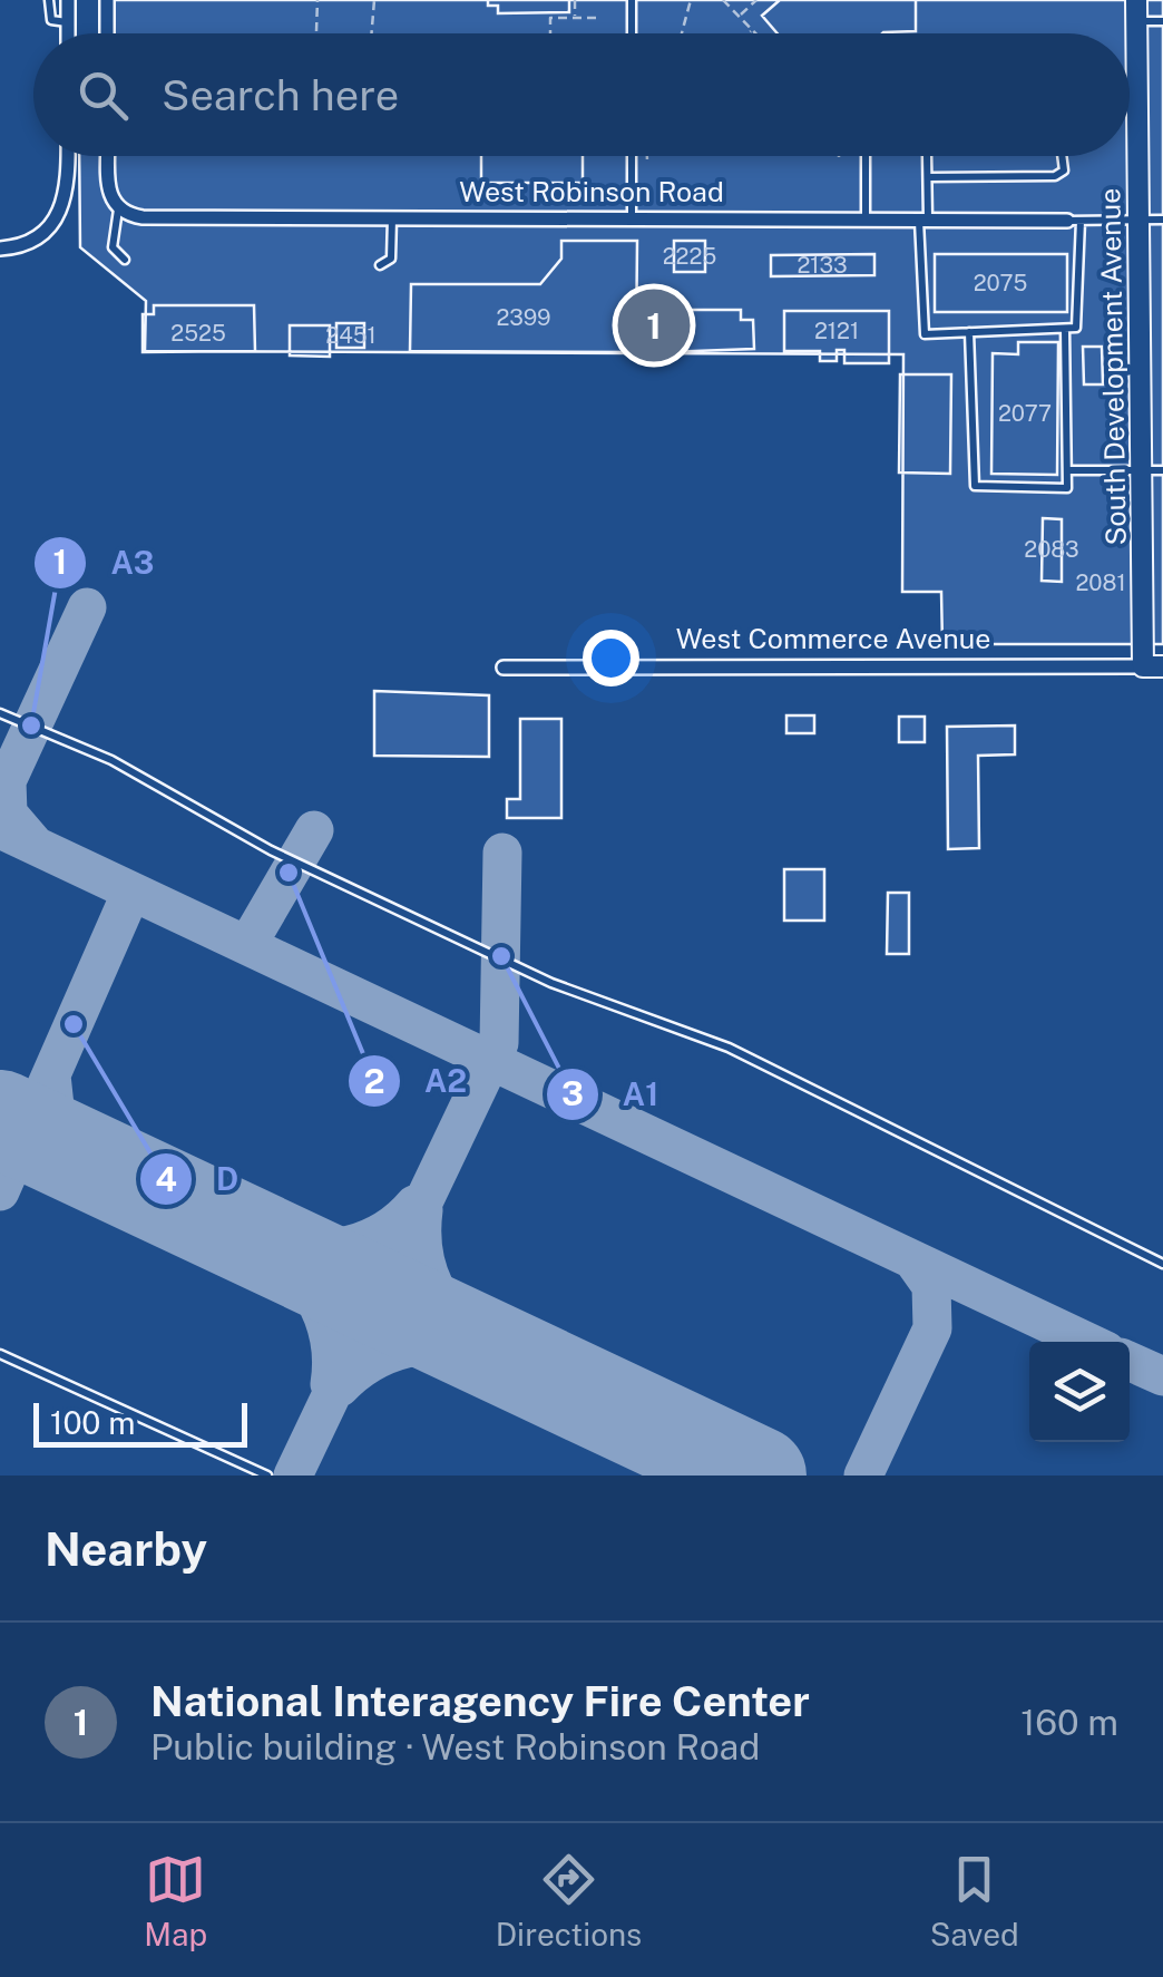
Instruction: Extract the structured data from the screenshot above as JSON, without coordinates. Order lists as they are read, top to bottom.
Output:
{
  "streets": {
    "street": ["West Robinson Road", "South Development Avenue", "West Commerce Avenue"]
  },
  "crossings": [
    ["South Development Avenue", "West Commerce Avenue"]
  ],
  "places": [
    "A3",
    "A2",
    "A1",
    "D"
  ],
  "house_numbers": [
    "2225",
    "2133",
    "2075",
    "2399",
    "2121",
    "2525",
    "2451",
    "2077",
    "2083",
    "2081"
  ],
  "scale_bar": "100 m",
  "page": {
    "search": "Search here",
    "pins": "1",
    "scale": "100 m",
    "heading": "Nearby",
    "list": [
      {
        "mark": "1",
        "name": "National Interagency Fire Center",
        "note": "Public building · West Robinson Road",
        "value": "160 m"
      }
    ],
    "nav": ["Map", "Directions", "Saved"]
  }
}
